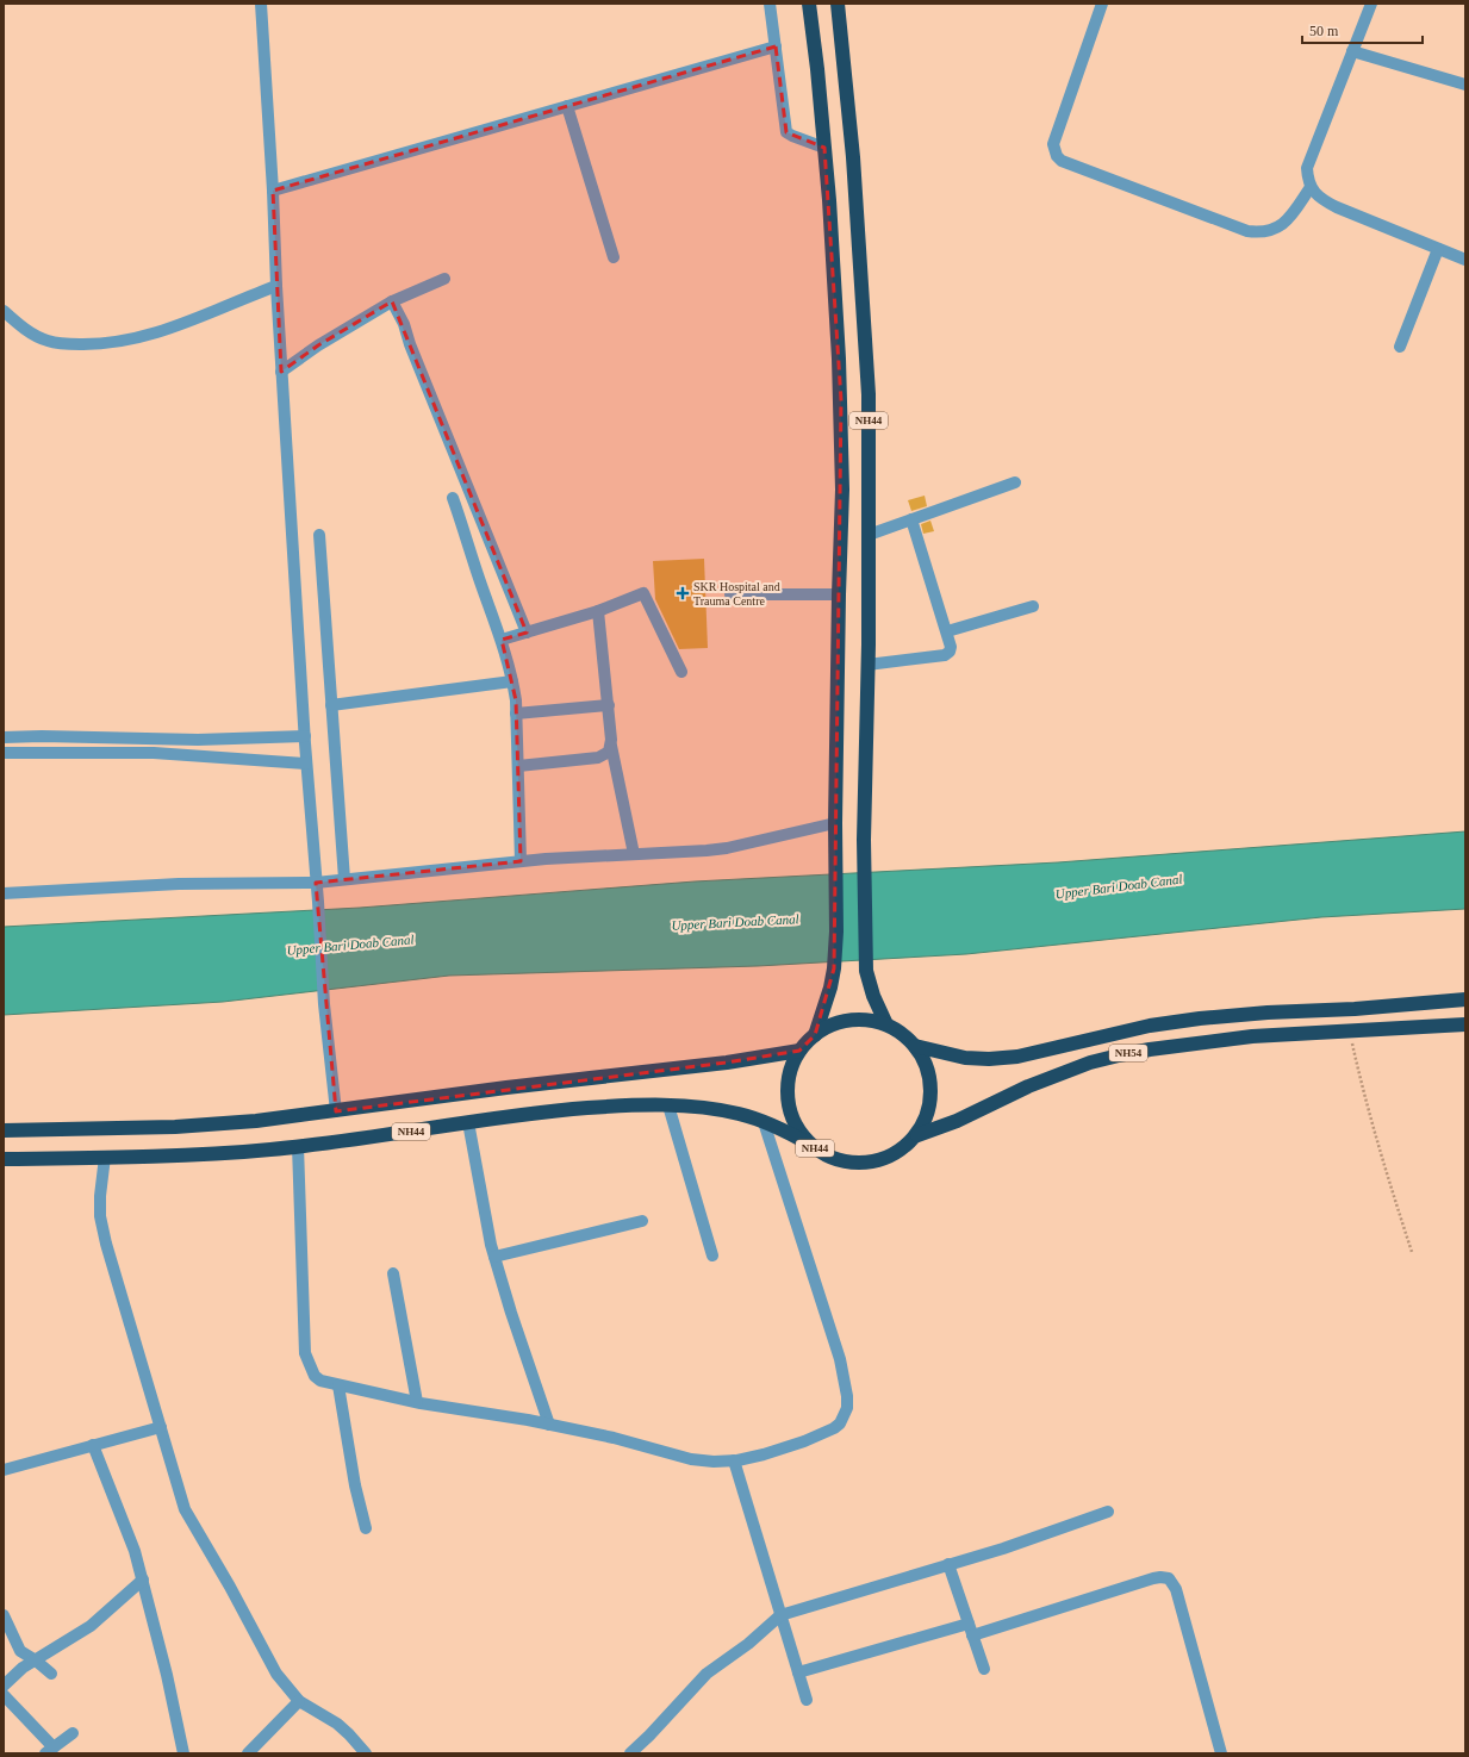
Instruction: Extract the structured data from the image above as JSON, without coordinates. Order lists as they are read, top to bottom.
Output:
{
  "streets": {
    "highway": ["NH44", "NH54"]
  },
  "crossings": [
    ["NH44", "NH54"]
  ],
  "water": ["Upper Bari Doab Canal"],
  "places": {
    "health": ["SKR Hospital and Trauma Centre"]
  },
  "scale_bar": "50 m"
}
